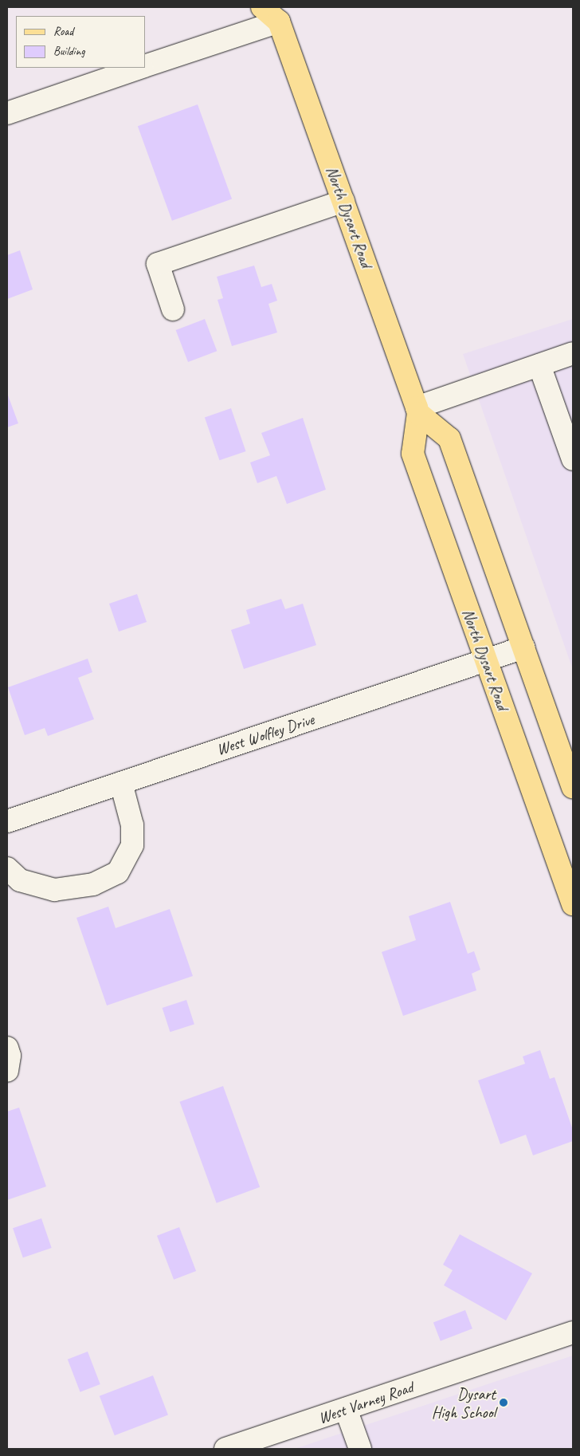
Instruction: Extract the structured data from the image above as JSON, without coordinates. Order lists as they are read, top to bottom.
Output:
{
  "streets": {
    "main road": ["North Dysart Road"],
    "street": ["West Wolfley Drive", "West Varney Road"]
  },
  "crossings": [
    ["North Dysart Road", "West Wolfley Drive"]
  ],
  "places": ["Dysart High School"],
  "legend": ["Road", "Building"]
}
